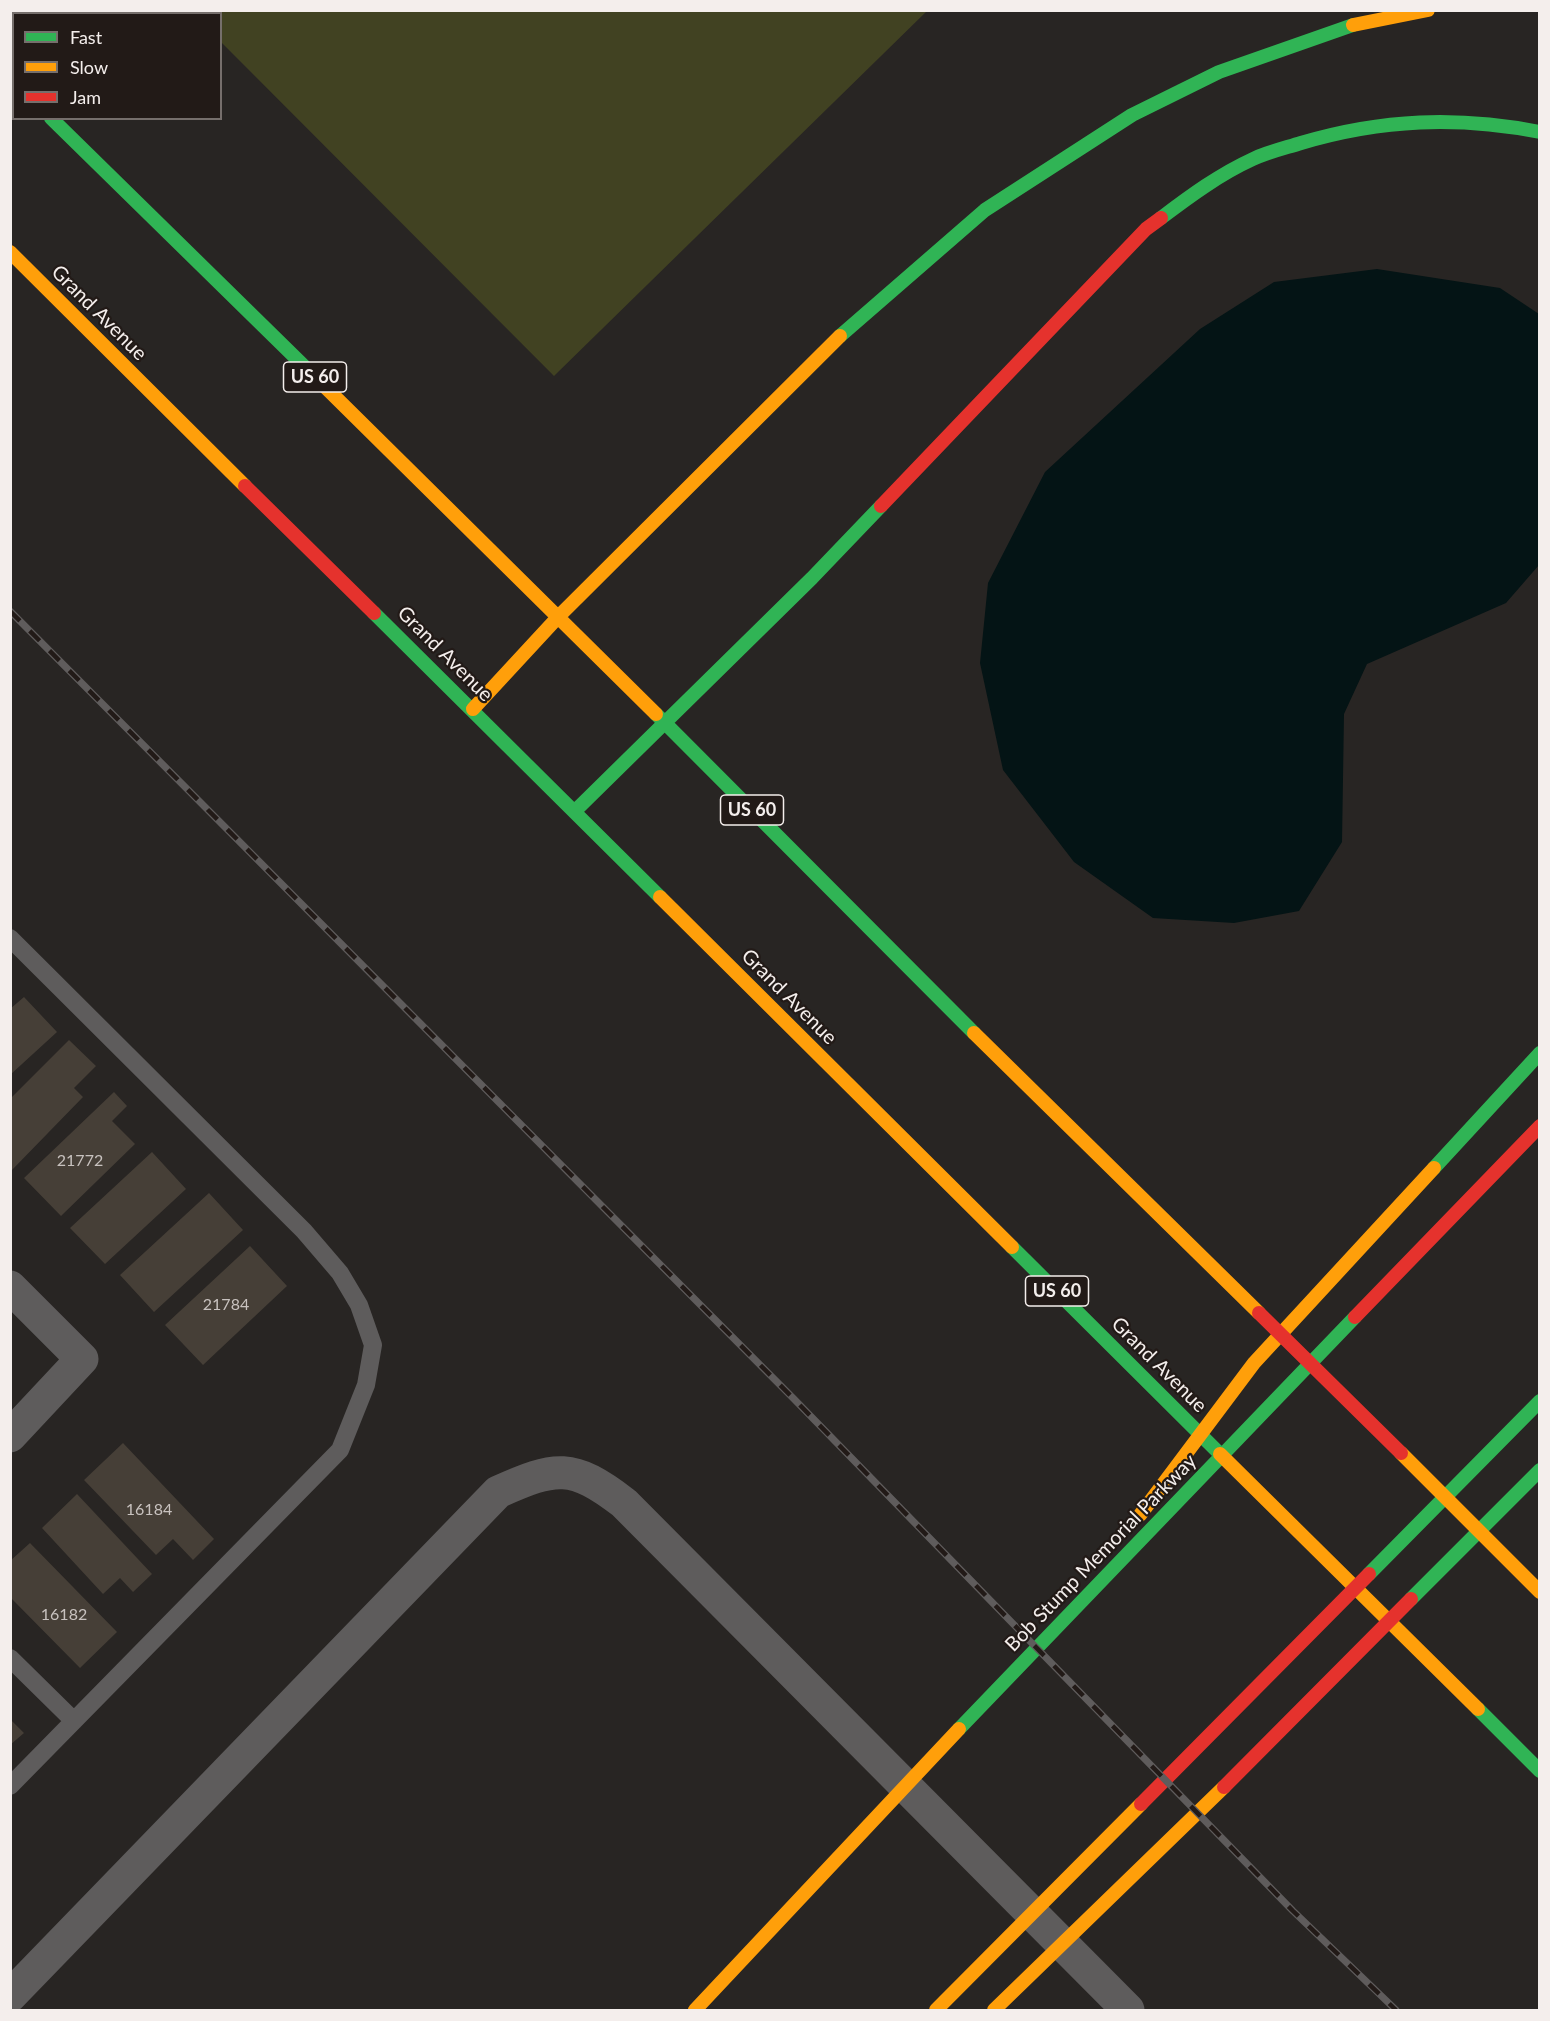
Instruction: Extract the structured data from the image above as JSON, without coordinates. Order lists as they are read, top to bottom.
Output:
{
  "streets": {
    "highway": ["Grand Avenue", "US 60", "Bob Stump Memorial Parkway"]
  },
  "house_numbers": [
    "21772",
    "21784",
    "16184",
    "16182"
  ],
  "legend": ["Fast", "Slow", "Jam"]
}
